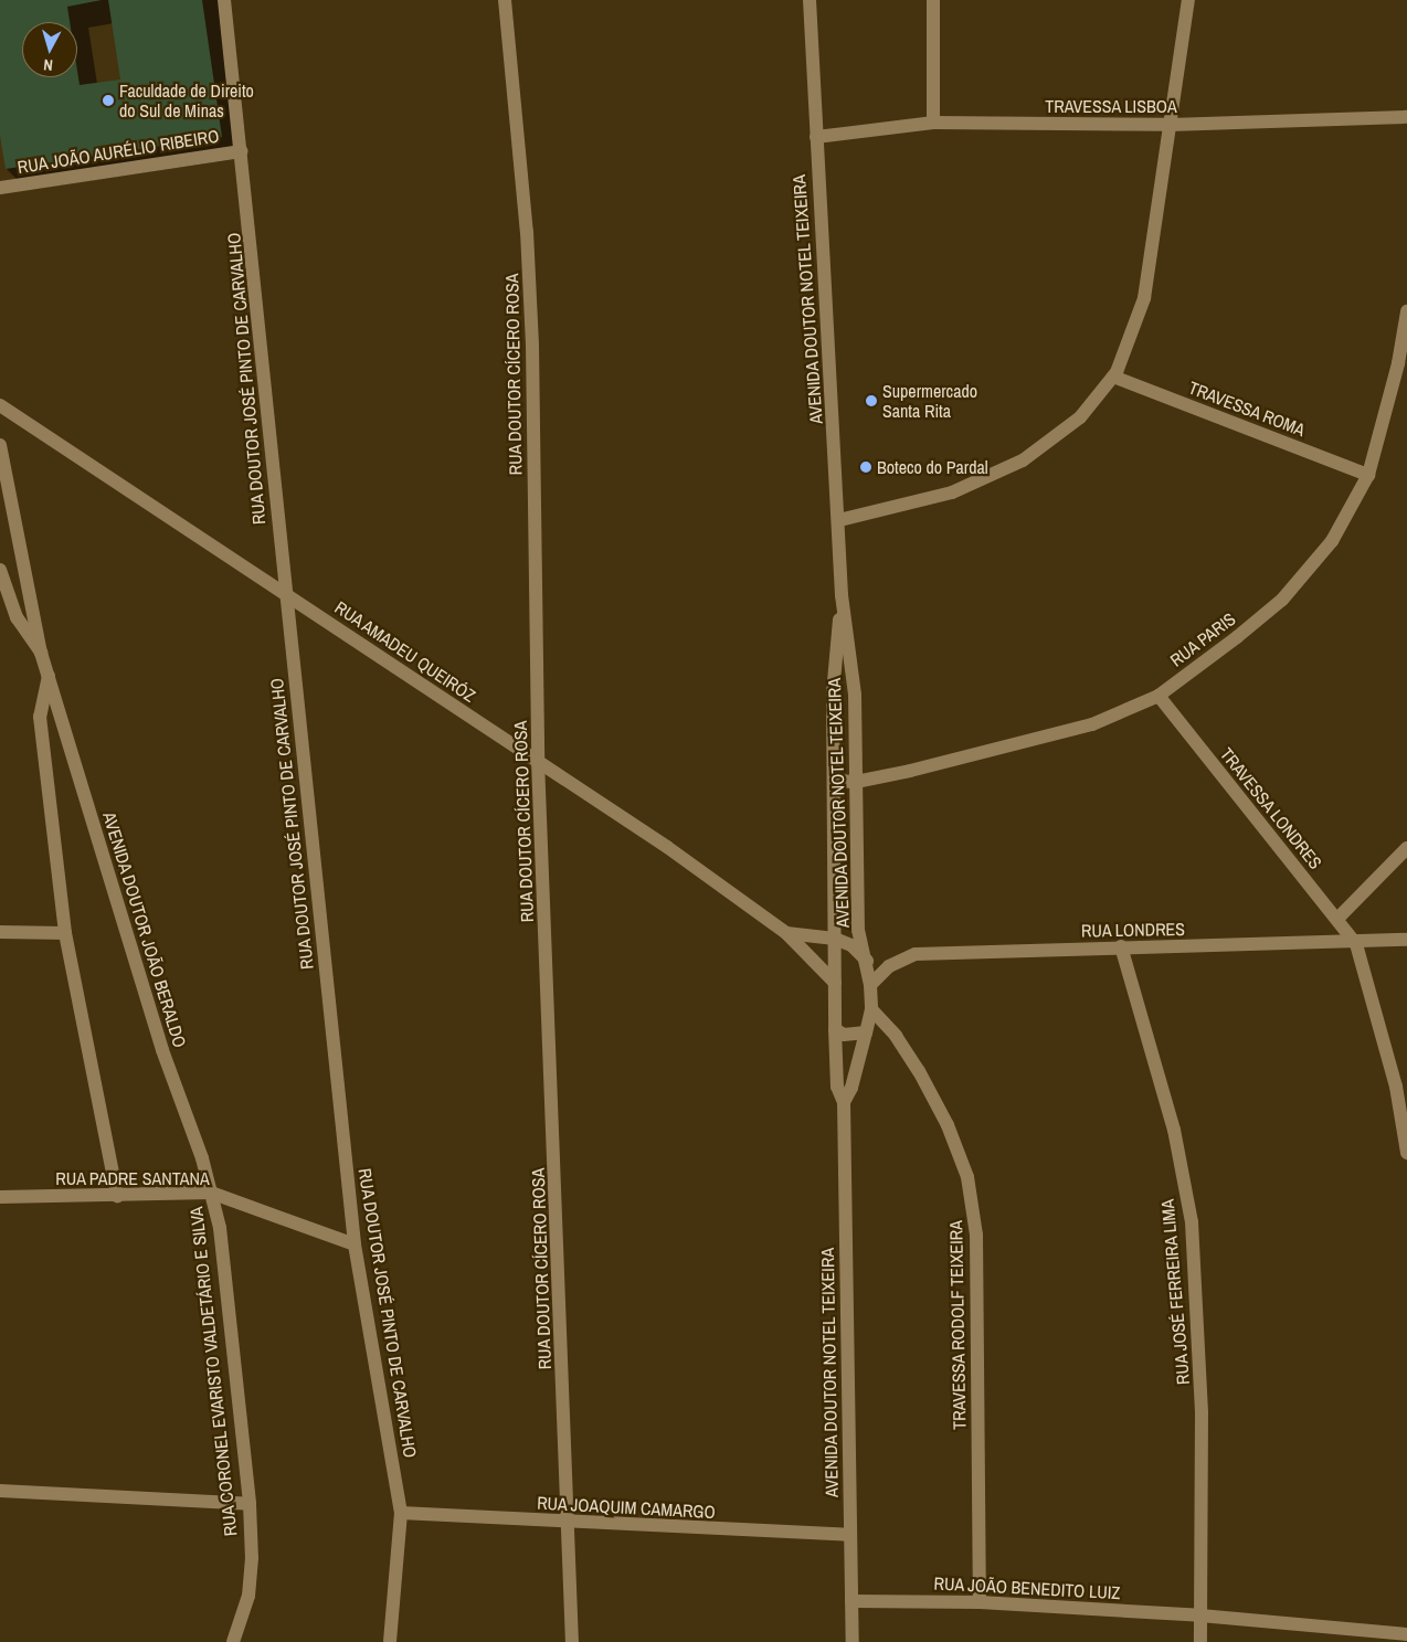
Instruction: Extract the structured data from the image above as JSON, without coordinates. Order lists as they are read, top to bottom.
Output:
{
  "streets": {
    "street": [
      "TRAVESSA LISBOA",
      "RUA JOÃO AURÉLIO RIBEIRO",
      "AVENIDA DOUTOR NOTEL TEIXEIRA",
      "RUA DOUTOR CÍCERO ROSA",
      "RUA DOUTOR JOSÉ PINTO DE CARVALHO",
      "TRAVESSA ROMA",
      "RUA PARIS",
      "RUA AMADEU QUEIRÓZ",
      "TRAVESSA LONDRES",
      "AVENIDA DOUTOR JOÃO BERALDO",
      "RUA LONDRES",
      "RUA PADRE SANTANA",
      "RUA JOSÉ FERREIRA LIMA",
      "TRAVESSA RODOLF TEIXEIRA",
      "RUA CORONEL EVARISTO VALDETÁRIO E SILVA",
      "RUA JOAQUIM CAMARGO",
      "RUA JOÃO BENEDITO LUIZ"
    ]
  },
  "crossings": [
    ["TRAVESSA LISBOA", "AVENIDA DOUTOR NOTEL TEIXEIRA"],
    ["RUA JOÃO AURÉLIO RIBEIRO", "RUA DOUTOR JOSÉ PINTO DE CARVALHO"],
    ["AVENIDA DOUTOR NOTEL TEIXEIRA", "RUA PARIS"],
    ["AVENIDA DOUTOR NOTEL TEIXEIRA", "RUA AMADEU QUEIRÓZ"],
    ["AVENIDA DOUTOR NOTEL TEIXEIRA", "RUA LONDRES"],
    ["AVENIDA DOUTOR NOTEL TEIXEIRA", "TRAVESSA RODOLF TEIXEIRA"],
    ["AVENIDA DOUTOR NOTEL TEIXEIRA", "RUA JOAQUIM CAMARGO"],
    ["AVENIDA DOUTOR NOTEL TEIXEIRA", "RUA JOÃO BENEDITO LUIZ"],
    ["RUA DOUTOR CÍCERO ROSA", "RUA AMADEU QUEIRÓZ"],
    ["RUA DOUTOR CÍCERO ROSA", "RUA JOAQUIM CAMARGO"],
    ["RUA DOUTOR JOSÉ PINTO DE CARVALHO", "RUA AMADEU QUEIRÓZ"],
    ["RUA DOUTOR JOSÉ PINTO DE CARVALHO", "RUA PADRE SANTANA"],
    ["RUA DOUTOR JOSÉ PINTO DE CARVALHO", "RUA JOAQUIM CAMARGO"],
    ["TRAVESSA ROMA", "RUA PARIS"],
    ["RUA PARIS", "TRAVESSA LONDRES"],
    ["TRAVESSA LONDRES", "RUA LONDRES"],
    ["AVENIDA DOUTOR JOÃO BERALDO", "RUA PADRE SANTANA"],
    ["AVENIDA DOUTOR JOÃO BERALDO", "RUA CORONEL EVARISTO VALDETÁRIO E SILVA"],
    ["RUA LONDRES", "RUA JOSÉ FERREIRA LIMA"],
    ["RUA PADRE SANTANA", "RUA CORONEL EVARISTO VALDETÁRIO E SILVA"],
    ["RUA JOSÉ FERREIRA LIMA", "RUA JOÃO BENEDITO LUIZ"],
    ["TRAVESSA RODOLF TEIXEIRA", "RUA JOÃO BENEDITO LUIZ"]
  ],
  "places": ["Faculdade de Direito do Sul de Minas", "Supermercado Santa Rita", "Boteco do Pardal"],
  "north": "bottom"
}
